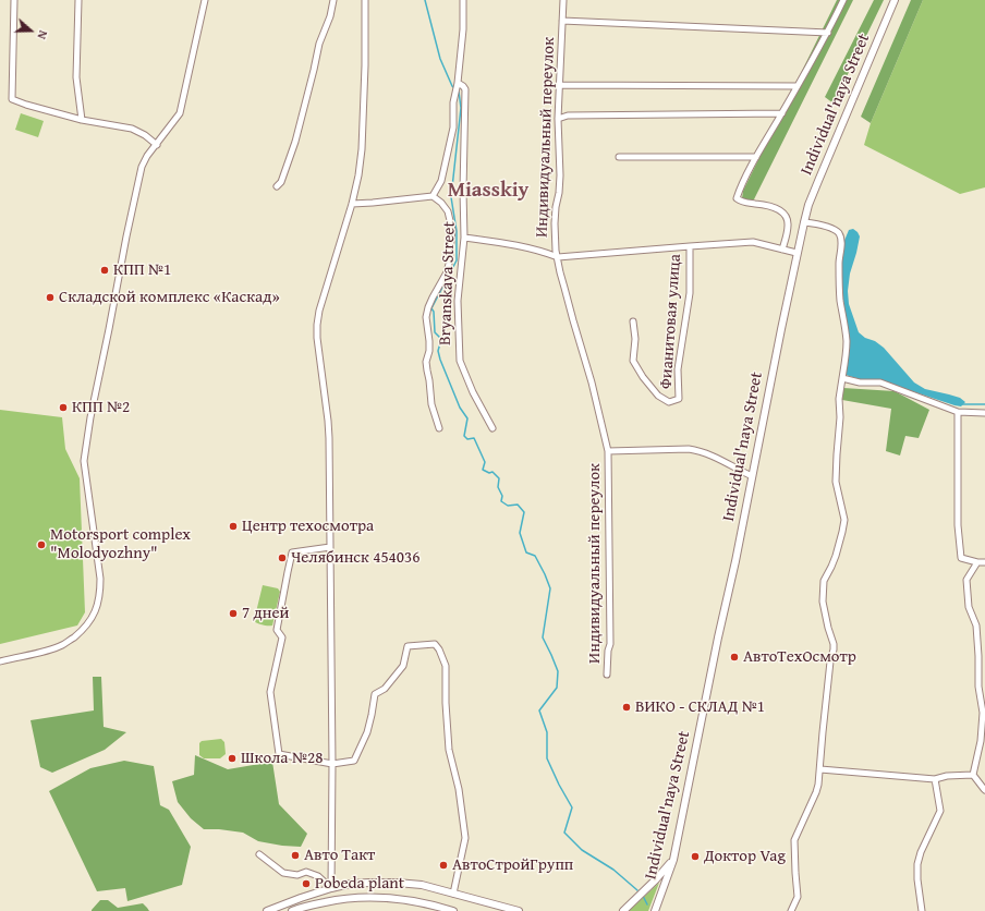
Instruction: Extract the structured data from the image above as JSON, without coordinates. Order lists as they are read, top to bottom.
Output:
{
  "streets": {
    "main road": ["Individual'naya Street"],
    "street": ["Индивидуальный переулок", "Bryanskaya Street", "Фианитовая улица"]
  },
  "crossings": [
    ["Individual'naya Street", "Индивидуальный переулок"]
  ],
  "districts": ["Miasskiy"],
  "places": [
    "КПП №1",
    "Складской комплекс «Каскад»",
    "КПП №2",
    "Центр техосмотра",
    "Motorsport complex \"Molodyozhny\"",
    "Челябинск 454036",
    "7 дней",
    "АвтоТехОсмотр",
    "ВИКО - СКЛАД №1",
    "Школа №28",
    "Авто Такт",
    "Доктор Vag",
    "АвтоСтройГрупп",
    "Pobeda plant"
  ],
  "north": "right"
}
